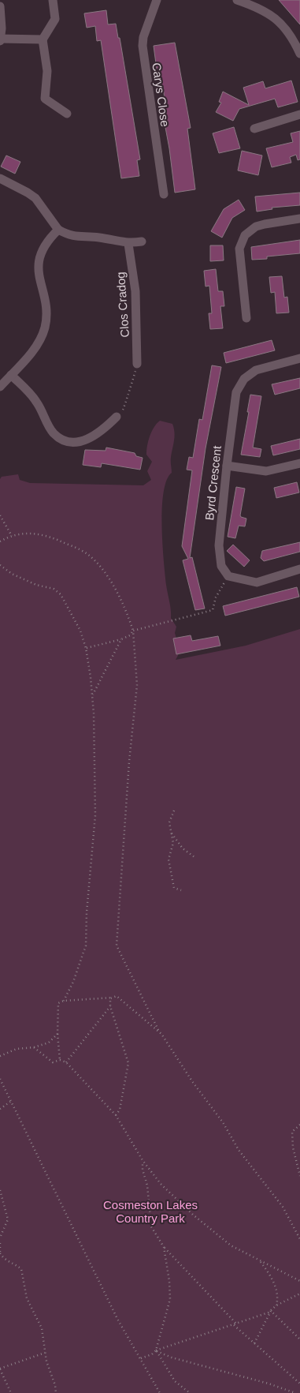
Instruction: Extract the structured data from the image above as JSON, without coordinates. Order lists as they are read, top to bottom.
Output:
{
  "streets": {
    "street": ["Carys Close", "Clos Cradog", "Byrd Crescent"]
  },
  "parks": ["Cosmeston Lakes Country Park"]
}
